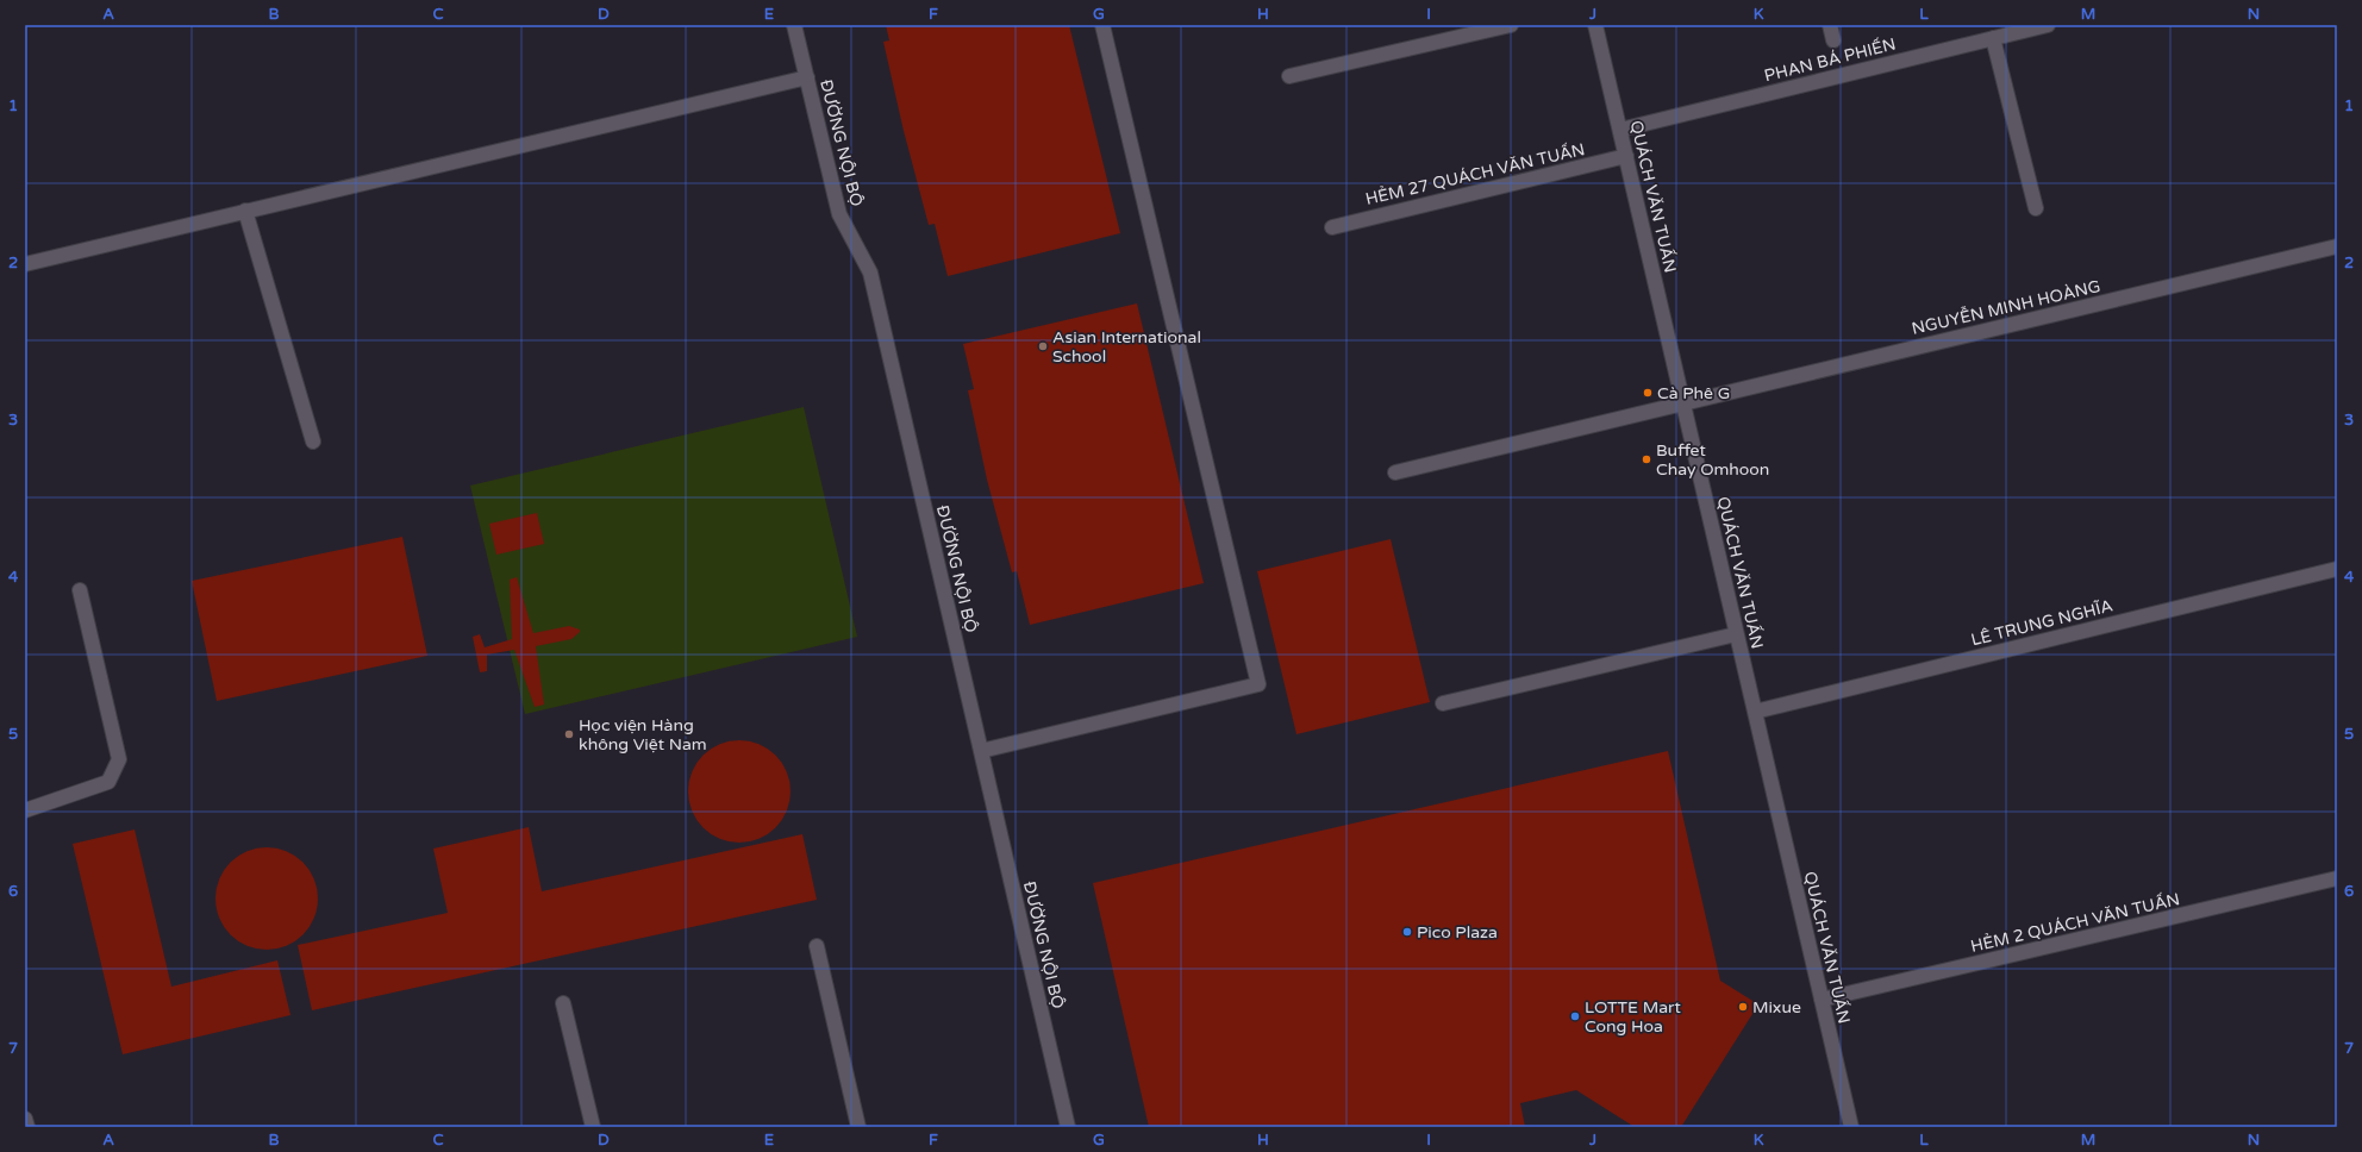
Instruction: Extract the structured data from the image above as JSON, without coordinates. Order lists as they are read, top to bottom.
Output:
{
  "streets": {
    "street": [
      "PHAN BÁ PHIẾN",
      "ĐƯỜNG NỘI BỘ",
      "HẺM 27 QUÁCH VĂN TUẤN",
      "QUÁCH VĂN TUẤN",
      "NGUYỄN MINH HOÀNG",
      "LÊ TRUNG NGHĨA",
      "HẺM 2 QUÁCH VĂN TUẤN"
    ]
  },
  "crossings": [
    ["PHAN BÁ PHIẾN", "QUÁCH VĂN TUẤN"],
    ["HẺM 27 QUÁCH VĂN TUẤN", "QUÁCH VĂN TUẤN"],
    ["QUÁCH VĂN TUẤN", "NGUYỄN MINH HOÀNG"],
    ["QUÁCH VĂN TUẤN", "LÊ TRUNG NGHĨA"],
    ["QUÁCH VĂN TUẤN", "HẺM 2 QUÁCH VĂN TUẤN"]
  ],
  "places": [
    "Asian International School",
    "Cà Phê G",
    "Buffet Chay Omhoon",
    "Học viện Hàng không Việt Nam",
    "Pico Plaza",
    "Mixue",
    "LOTTE Mart Cong Hoa"
  ],
  "grid": {
    "columns": [
      "A",
      "B",
      "C",
      "D",
      "E",
      "F",
      "G",
      "H",
      "I",
      "J",
      "K",
      "L",
      "M",
      "N"
    ],
    "rows": [
      "1",
      "2",
      "3",
      "4",
      "5",
      "6",
      "7"
    ]
  }
}
